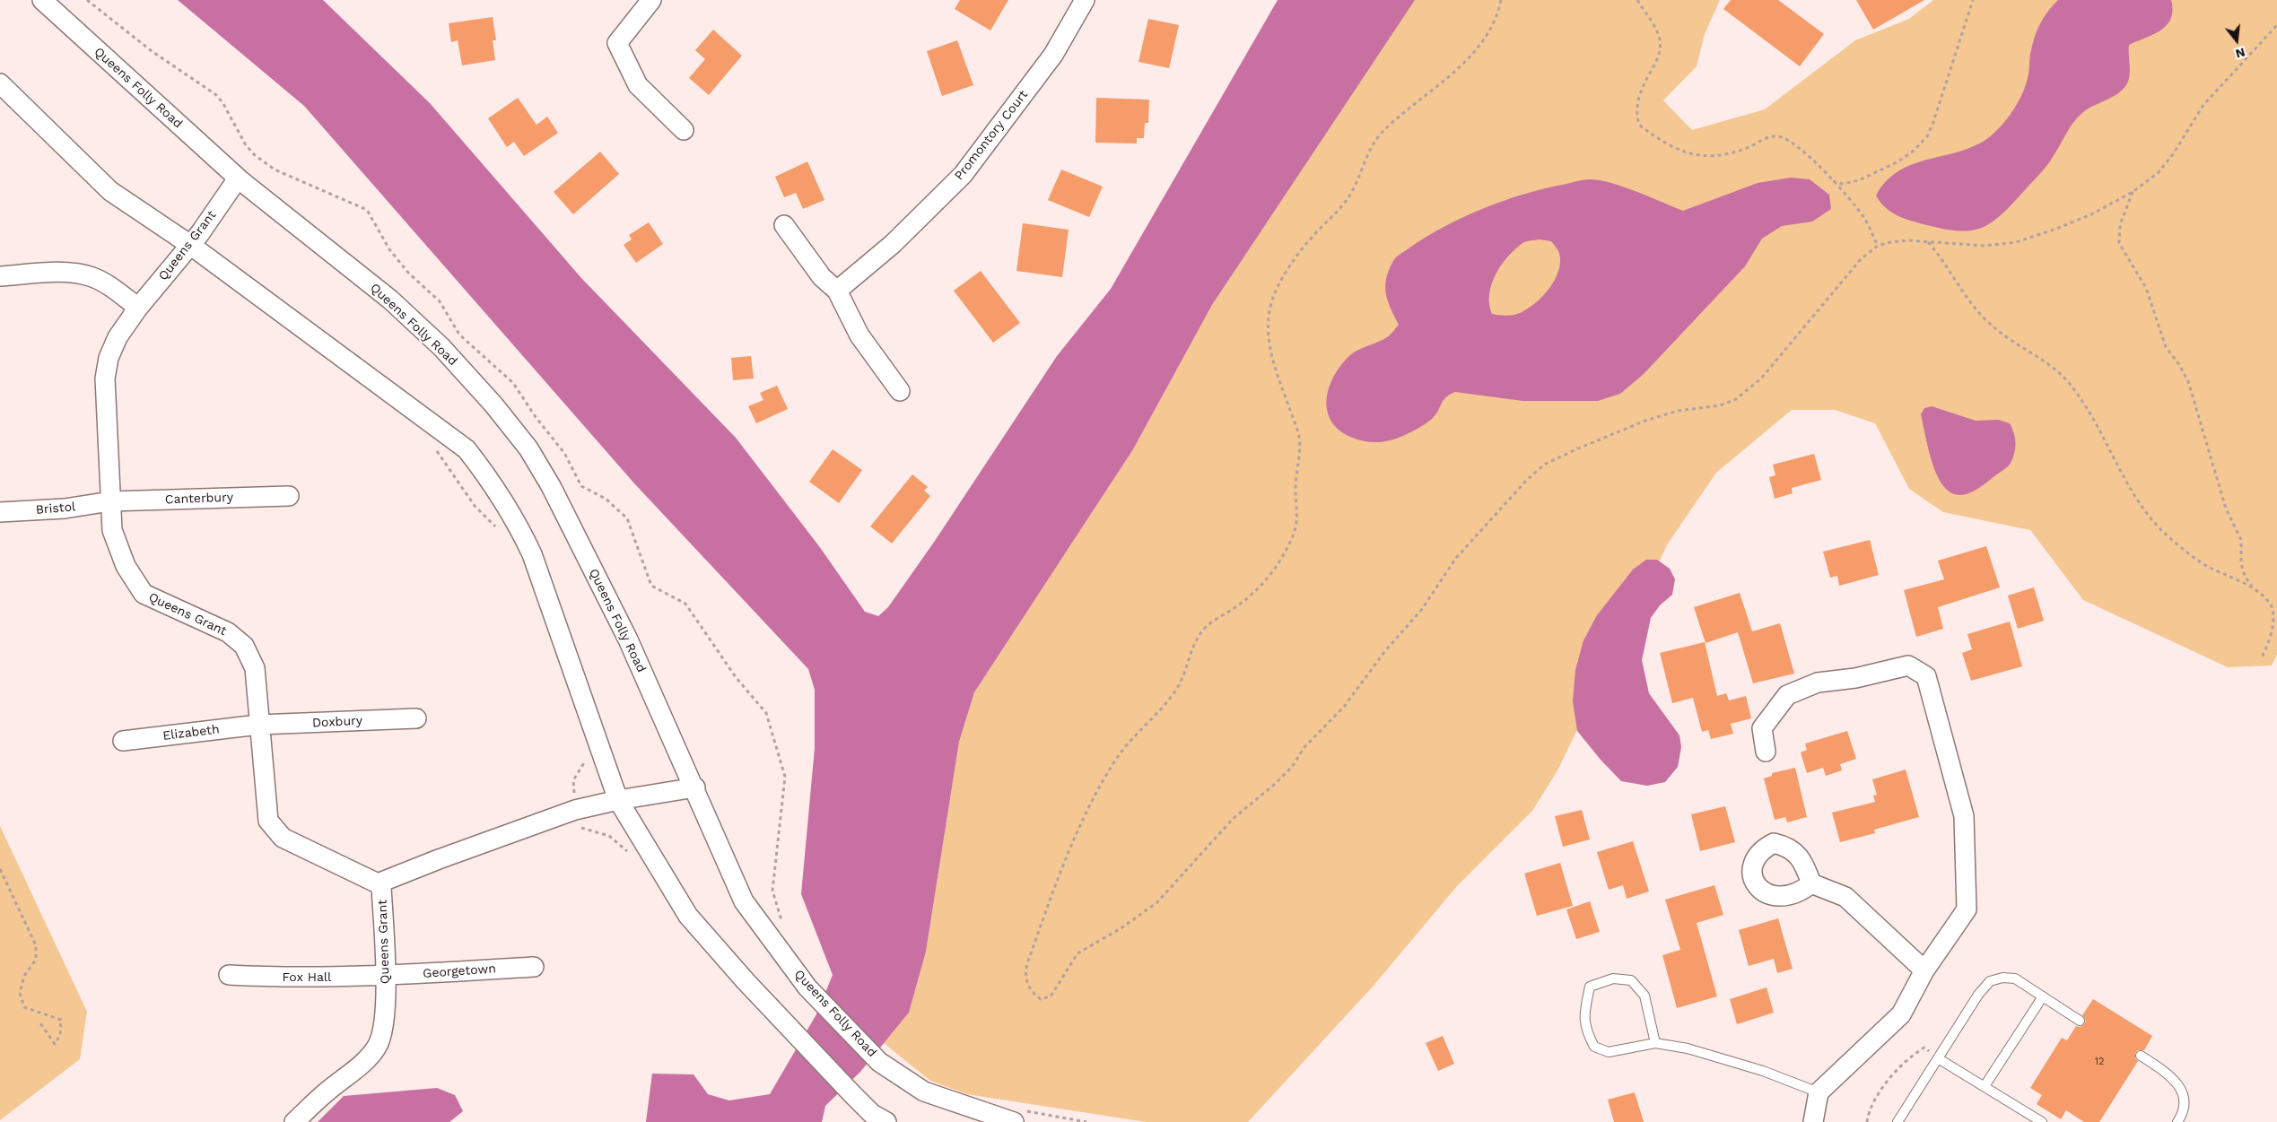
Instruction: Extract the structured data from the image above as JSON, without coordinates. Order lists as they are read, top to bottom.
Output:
{
  "streets": {
    "street": [
      "Queens Folly Road",
      "Promontory Court",
      "Queens Grant",
      "Canterbury",
      "Bristol",
      "Doxbury",
      "Elizabeth",
      "Georgetown",
      "Fox Hall"
    ]
  },
  "crossings": [
    ["Queens Folly Road", "Queens Grant"],
    ["Queens Grant", "Canterbury"],
    ["Queens Grant", "Bristol"],
    ["Queens Grant", "Doxbury"],
    ["Queens Grant", "Elizabeth"],
    ["Queens Grant", "Georgetown"],
    ["Queens Grant", "Fox Hall"],
    ["Canterbury", "Bristol"],
    ["Doxbury", "Elizabeth"],
    ["Georgetown", "Fox Hall"]
  ],
  "house_numbers": ["12"],
  "north": "bottom"
}
